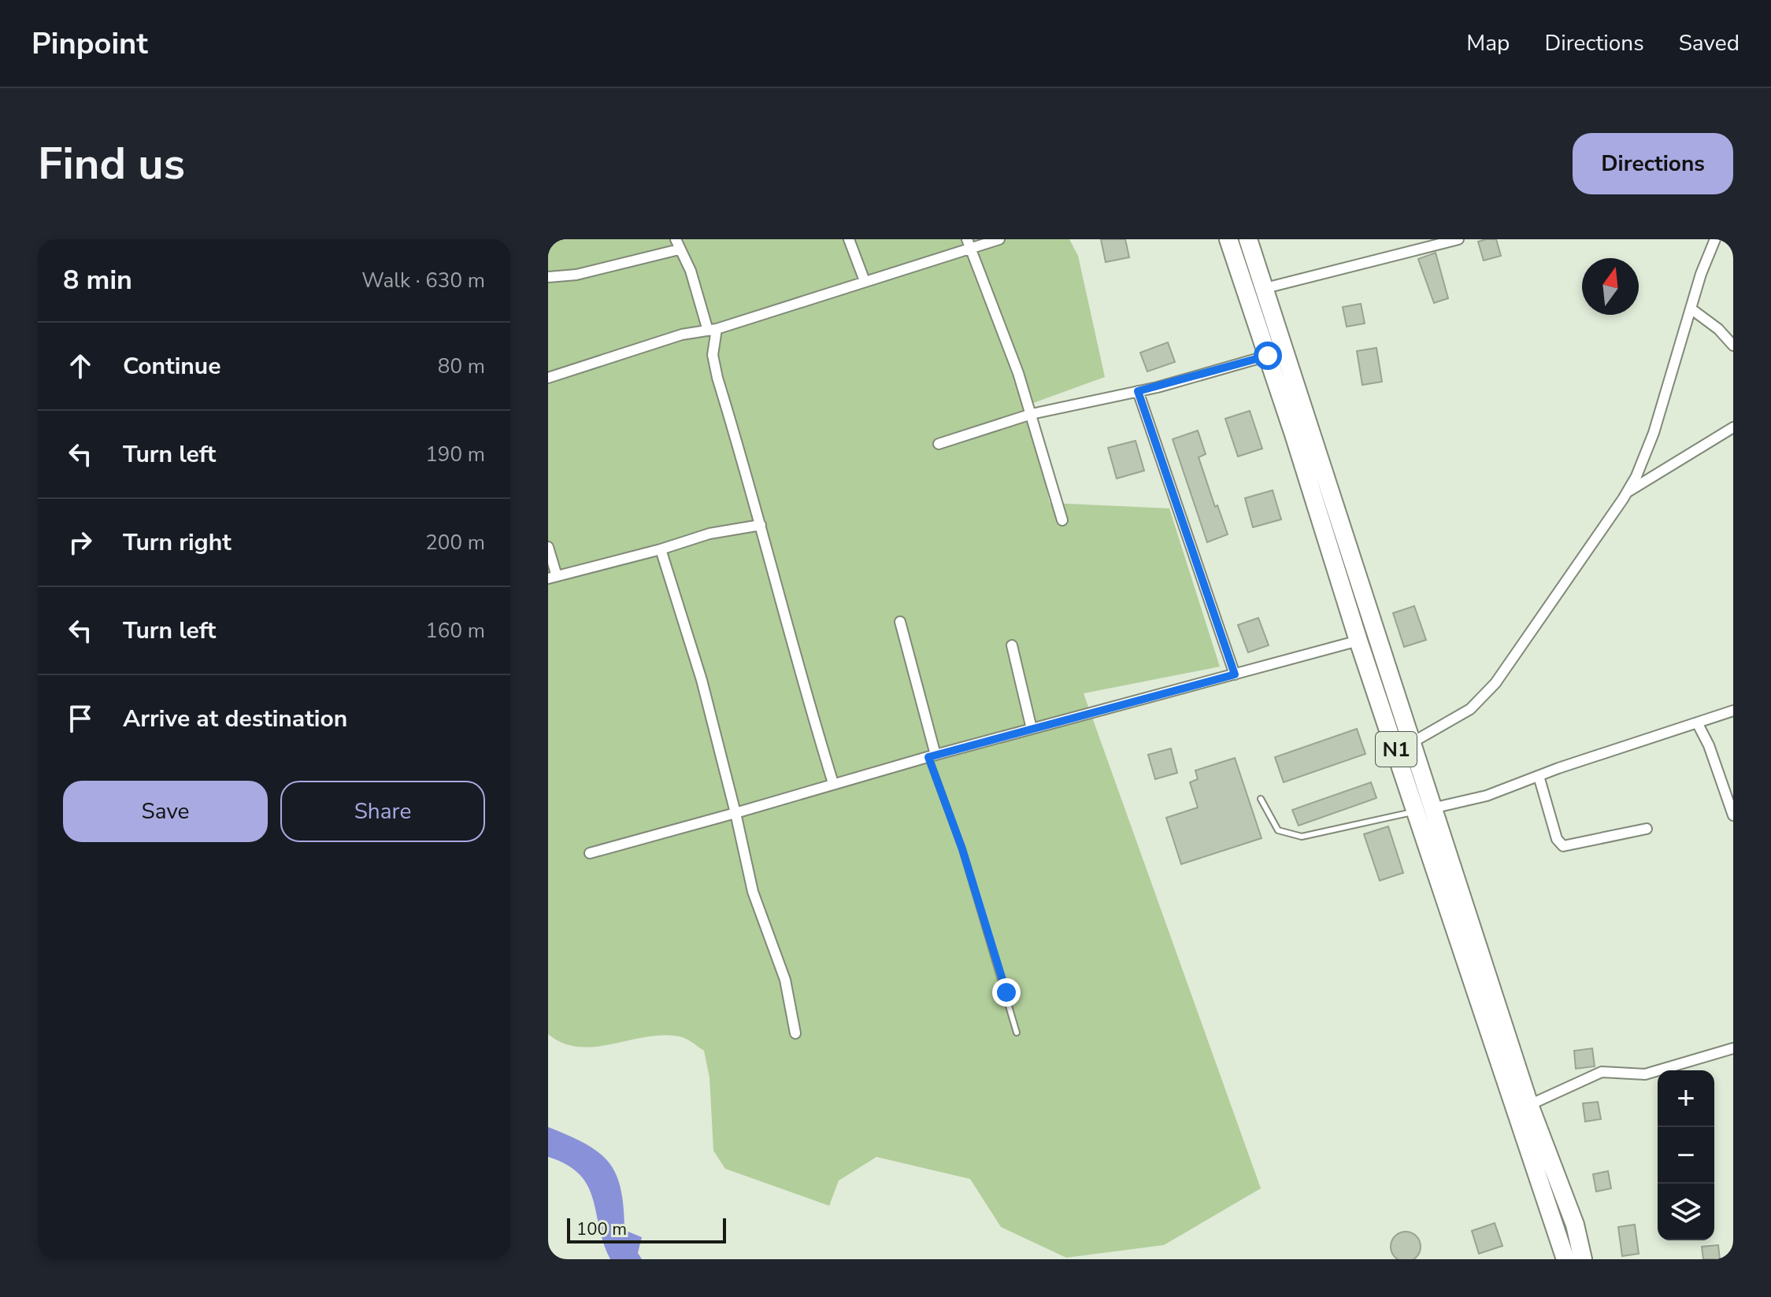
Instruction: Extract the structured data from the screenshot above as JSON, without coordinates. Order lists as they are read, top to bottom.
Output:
{
  "streets": {
    "highway": ["N1"]
  },
  "scale_bar": "100 m",
  "north": "top",
  "page": {
    "header": "Pinpoint",
    "nav": ["Map", "Directions", "Saved"],
    "buttons": [
      "Directions",
      ["Save", "Share"]
    ],
    "title": "Find us",
    "heading": ["8 min", "Walk · 630 m"],
    "list": [
      ["Continue", "80 m"],
      ["Turn left", "190 m"],
      ["Turn right", "200 m"],
      ["Turn left", "160 m"],
      "Arrive at destination"
    ],
    "map_buttons": ["+", "−"],
    "scale": "100 m"
  }
}
